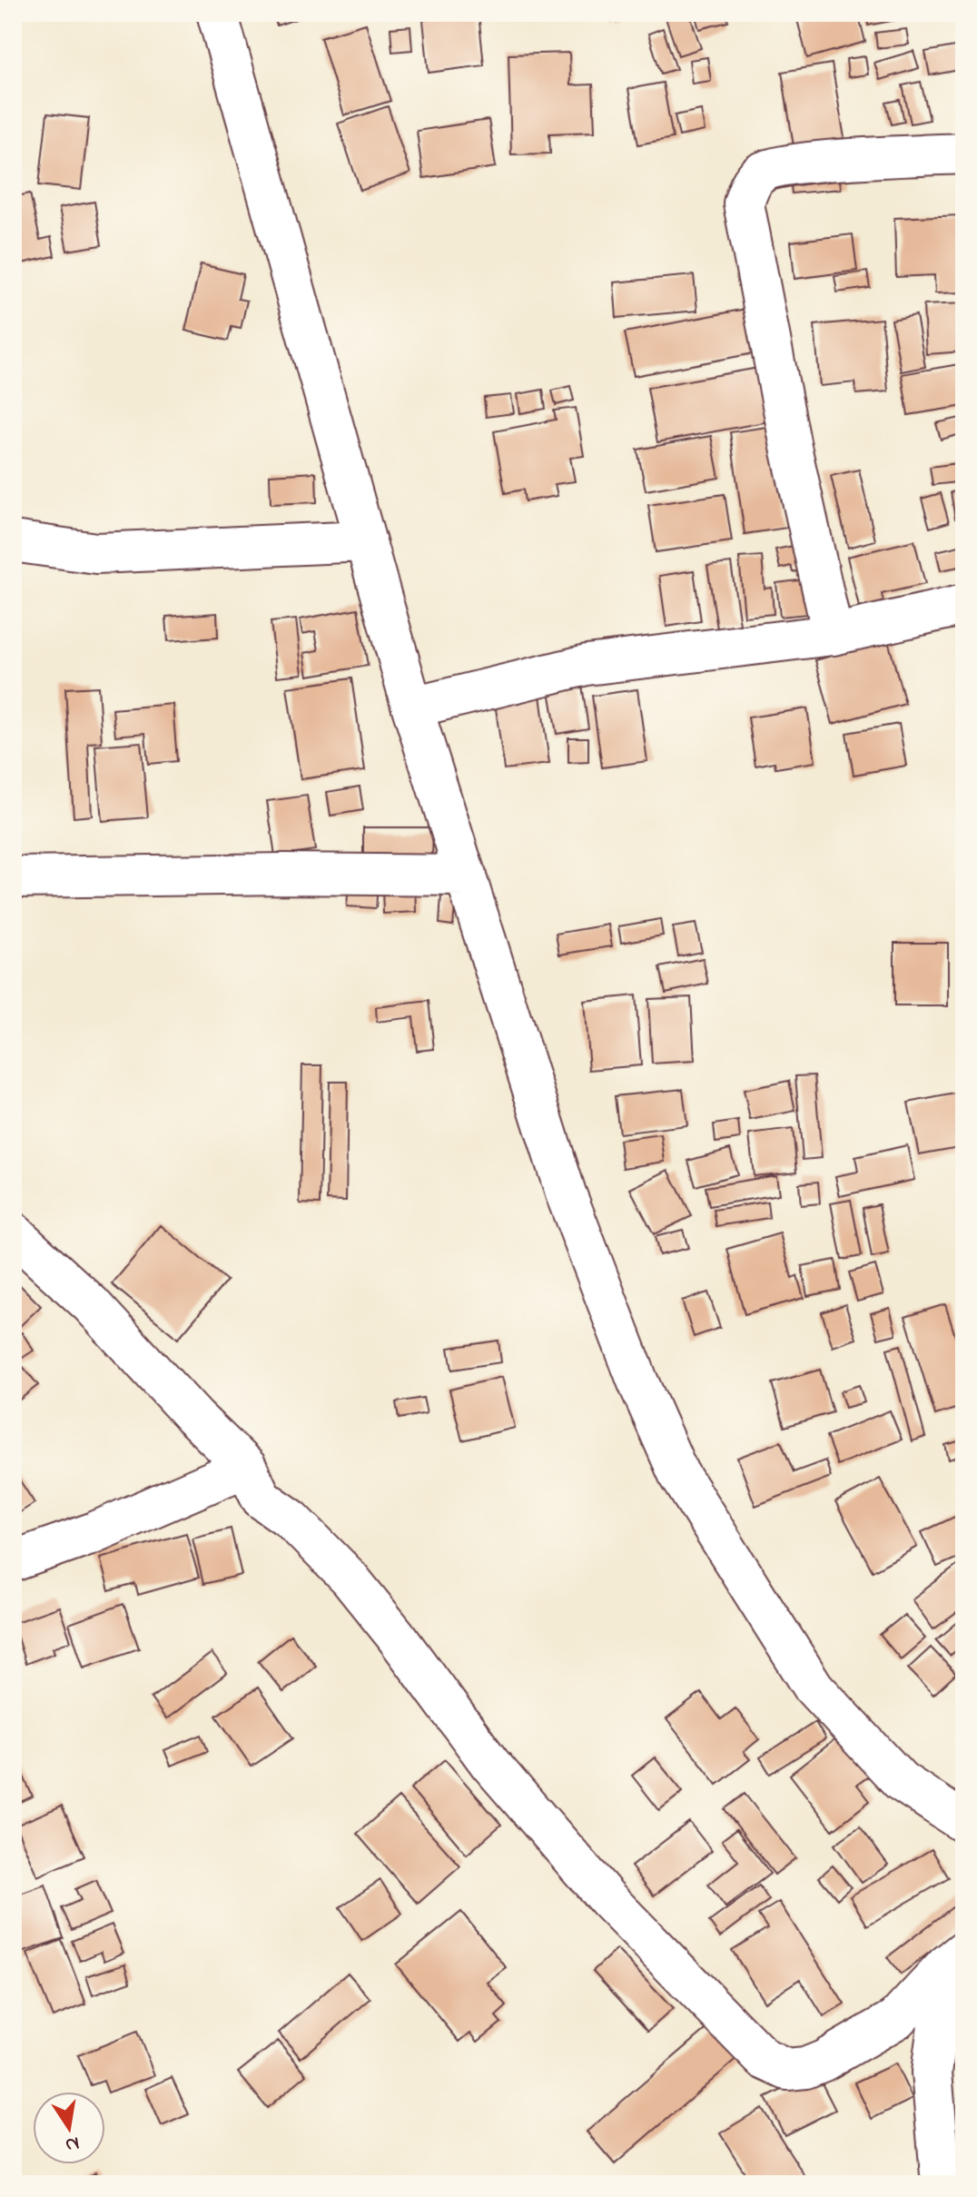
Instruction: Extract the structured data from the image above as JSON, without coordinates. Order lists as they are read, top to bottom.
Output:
{
  "north": "bottom"
}
